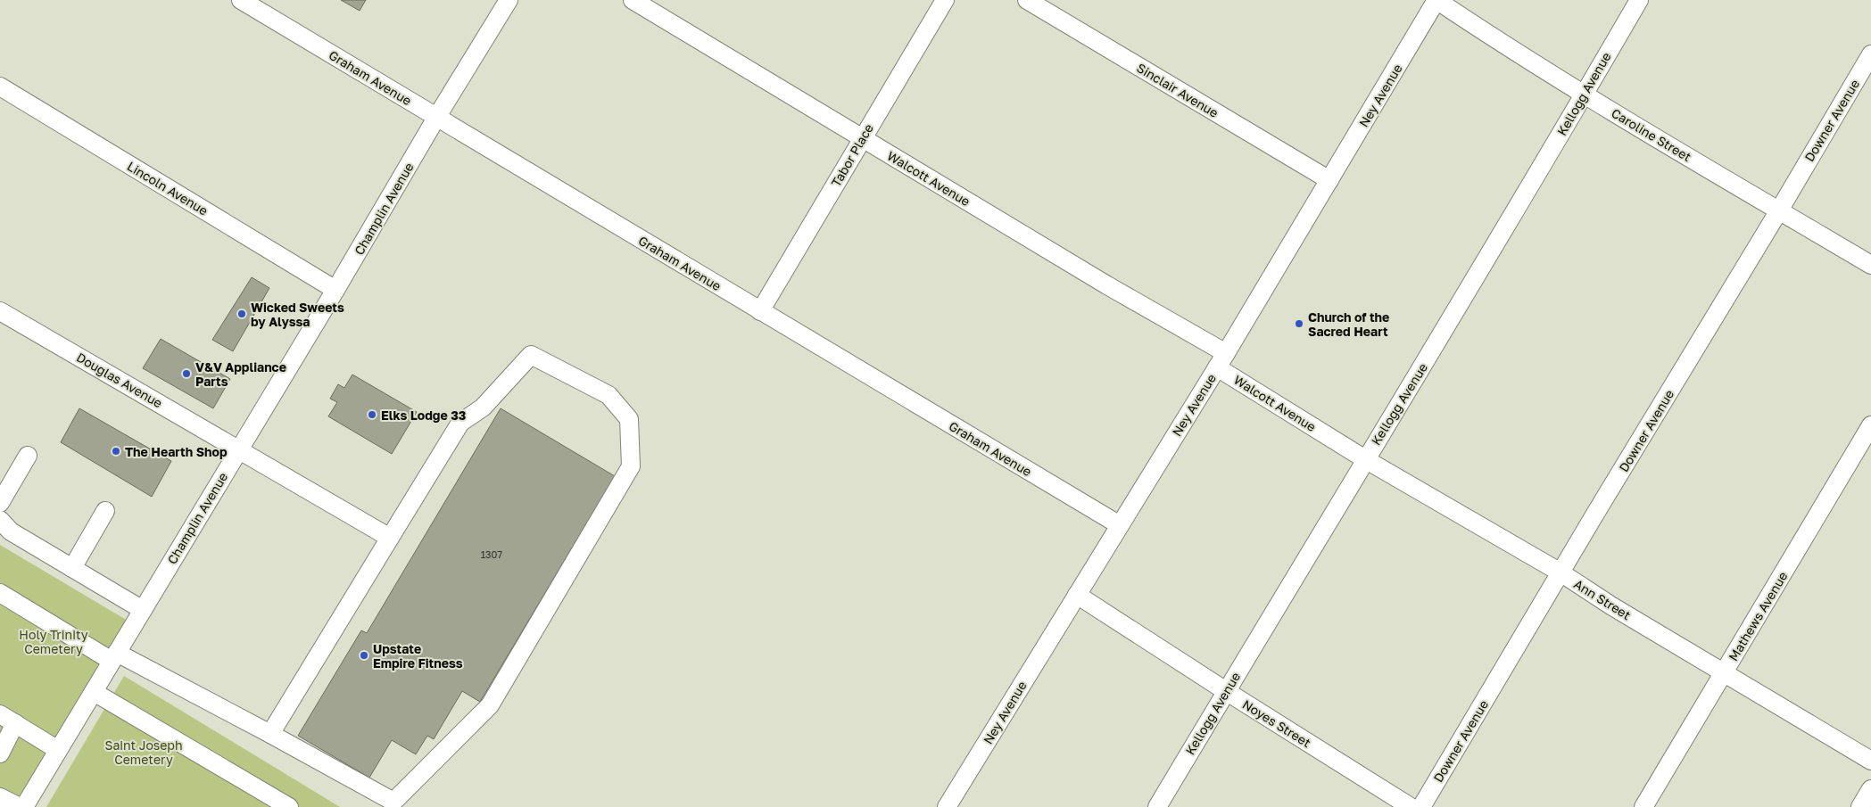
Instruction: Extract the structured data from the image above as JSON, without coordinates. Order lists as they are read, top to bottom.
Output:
{
  "streets": {
    "street": [
      "Graham Avenue",
      "Sinclair Avenue",
      "Kellogg Avenue",
      "Ney Avenue",
      "Downer Avenue",
      "Caroline Street",
      "Tabor Place",
      "Walcott Avenue",
      "Lincoln Avenue",
      "Champlin Avenue",
      "Douglas Avenue",
      "Ann Street",
      "Mathews Avenue",
      "Noyes Street"
    ]
  },
  "crossings": [
    ["Graham Avenue", "Ney Avenue"],
    ["Graham Avenue", "Tabor Place"],
    ["Graham Avenue", "Champlin Avenue"],
    ["Sinclair Avenue", "Ney Avenue"],
    ["Kellogg Avenue", "Caroline Street"],
    ["Kellogg Avenue", "Ann Street"],
    ["Kellogg Avenue", "Noyes Street"],
    ["Ney Avenue", "Caroline Street"],
    ["Ney Avenue", "Walcott Avenue"],
    ["Ney Avenue", "Noyes Street"],
    ["Downer Avenue", "Caroline Street"],
    ["Downer Avenue", "Ann Street"],
    ["Tabor Place", "Walcott Avenue"],
    ["Walcott Avenue", "Ann Street"],
    ["Lincoln Avenue", "Champlin Avenue"],
    ["Champlin Avenue", "Douglas Avenue"],
    ["Ann Street", "Mathews Avenue"]
  ],
  "parks": ["Holy Trinity Cemetery", "Saint Joseph Cemetery"],
  "places": [
    "Wicked Sweets by Alyssa",
    "Church of the Sacred Heart",
    "V&V Appliance Parts",
    "Elks Lodge 33",
    "The Hearth Shop",
    "Upstate Empire Fitness"
  ],
  "house_numbers": ["1307"]
}
